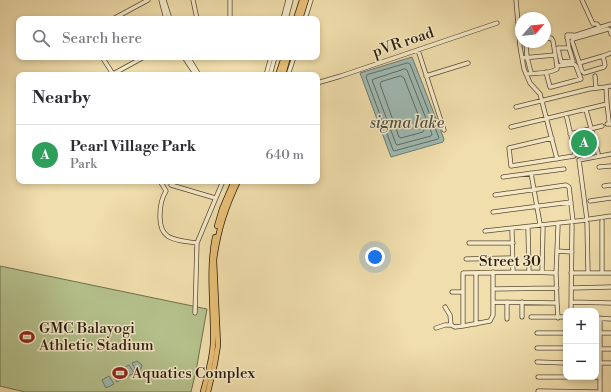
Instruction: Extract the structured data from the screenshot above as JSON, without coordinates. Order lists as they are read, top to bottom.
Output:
{
  "streets": {
    "street": ["pVR road", "Street 30"]
  },
  "water": ["sigma lake"],
  "places": {
    "sports": ["GMC Balayogi Athletic Stadium", "Aquatics Complex"]
  },
  "north": "top right",
  "page": {
    "search": "Search here",
    "heading": "Nearby",
    "list": [
      {
        "mark": "A",
        "name": "Pearl Village Park",
        "note": "Park",
        "value": "640 m"
      }
    ],
    "pins": "A",
    "map_buttons": ["+", "−"]
  }
}
